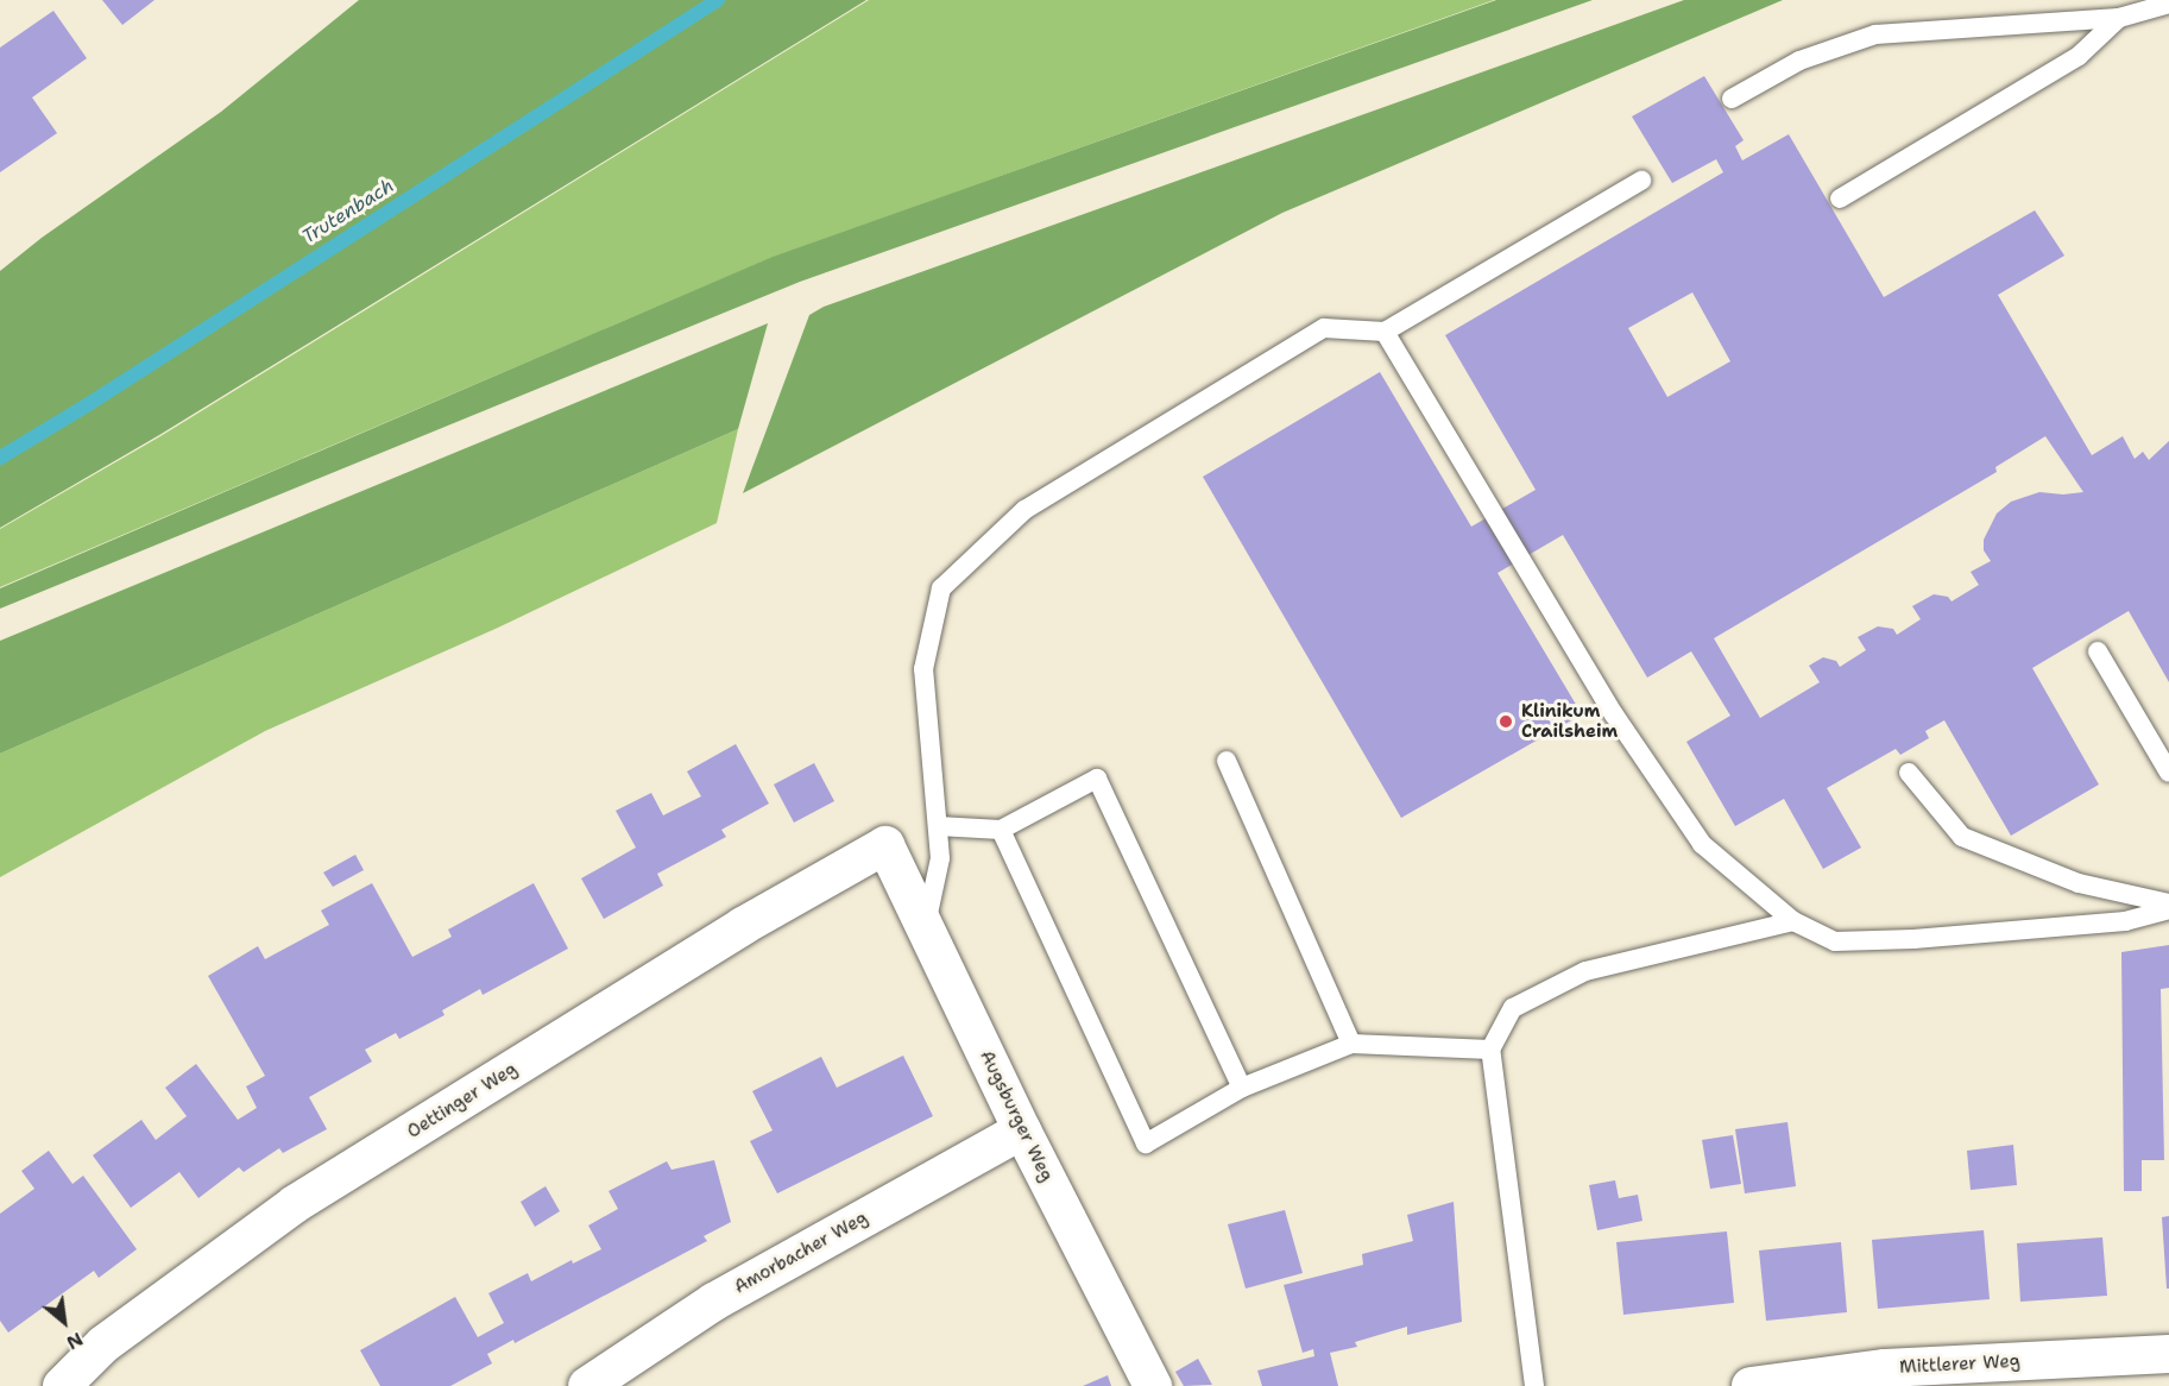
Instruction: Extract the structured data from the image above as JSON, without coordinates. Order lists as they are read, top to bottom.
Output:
{
  "streets": {
    "street": [
      "Oettinger Weg",
      "Augsburger Weg",
      "Amorbacher Weg",
      "Mittlerer Weg"
    ]
  },
  "crossings": [
    ["Oettinger Weg", "Augsburger Weg"],
    ["Augsburger Weg", "Amorbacher Weg"]
  ],
  "water": ["Trutenbach"],
  "places": ["Klinikum Crailsheim"],
  "north": "bottom right"
}
